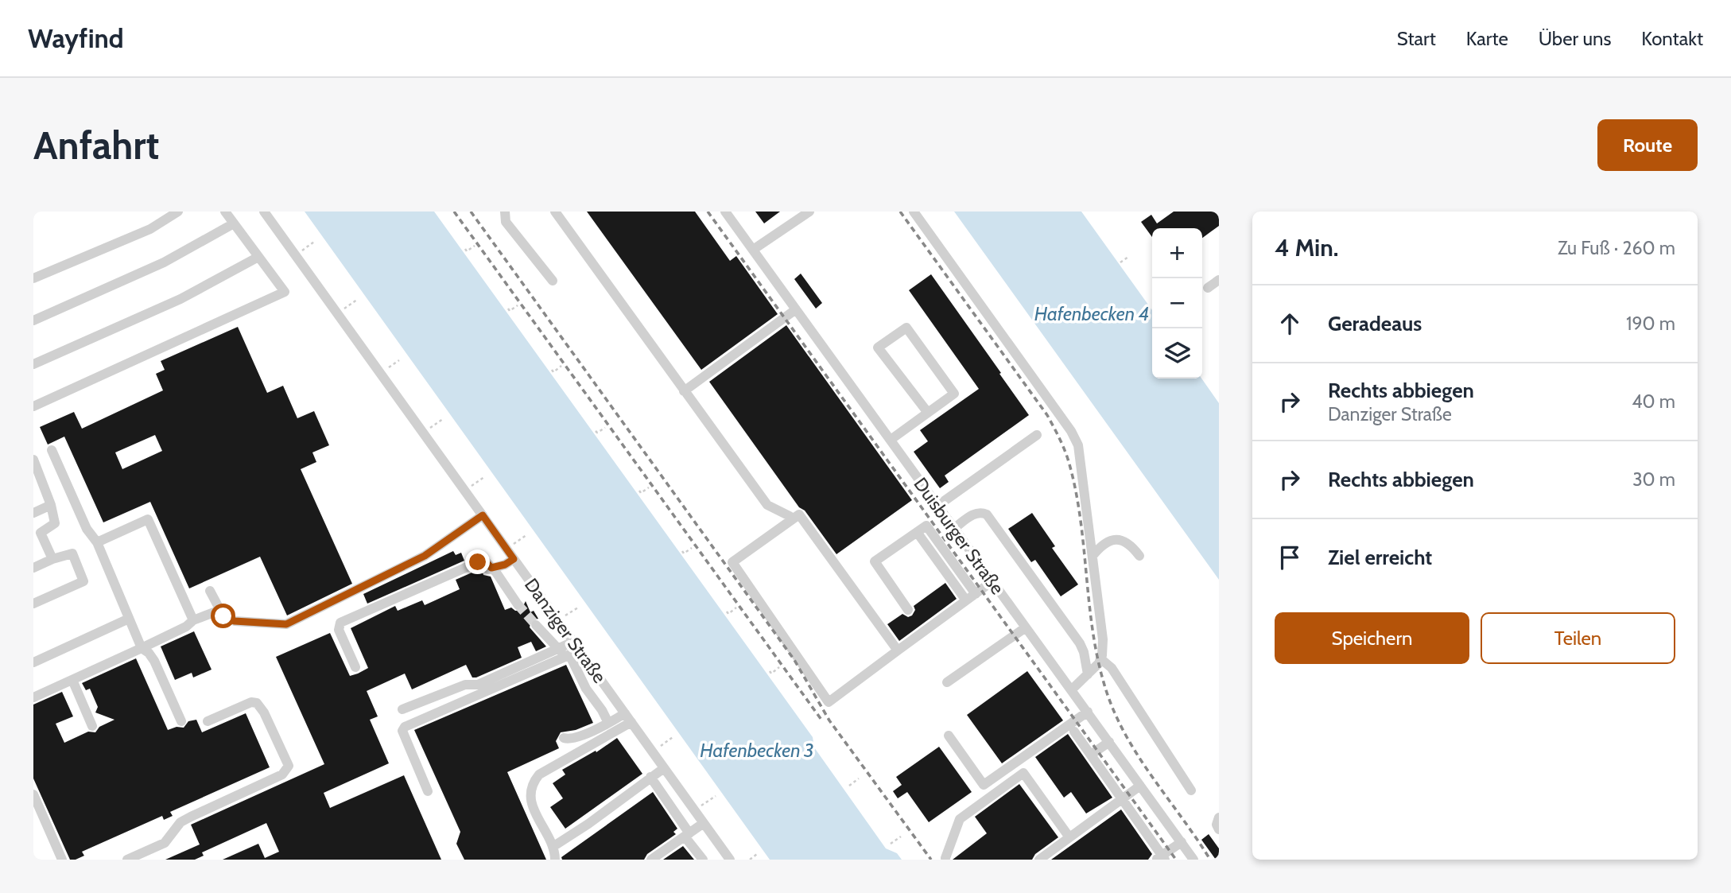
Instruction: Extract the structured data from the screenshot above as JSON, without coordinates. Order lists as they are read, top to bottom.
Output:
{
  "streets": {
    "street": ["Duisburger Straße", "Danziger Straße"]
  },
  "water": ["Hafenbecken 4", "Hafenbecken 3"],
  "page": {
    "header": "Wayfind",
    "nav": [
      "Start",
      "Karte",
      "Über uns",
      "Kontakt"
    ],
    "buttons": [
      "Route",
      ["Speichern", "Teilen"]
    ],
    "title": "Anfahrt",
    "heading": ["4 Min.", "Zu Fuß · 260 m"],
    "map_buttons": ["+", "−"],
    "list": [
      ["Geradeaus", "190 m"],
      ["Rechts abbiegen", "Danziger Straße", "40 m"],
      ["Rechts abbiegen", "30 m"],
      "Ziel erreicht"
    ]
  }
}
